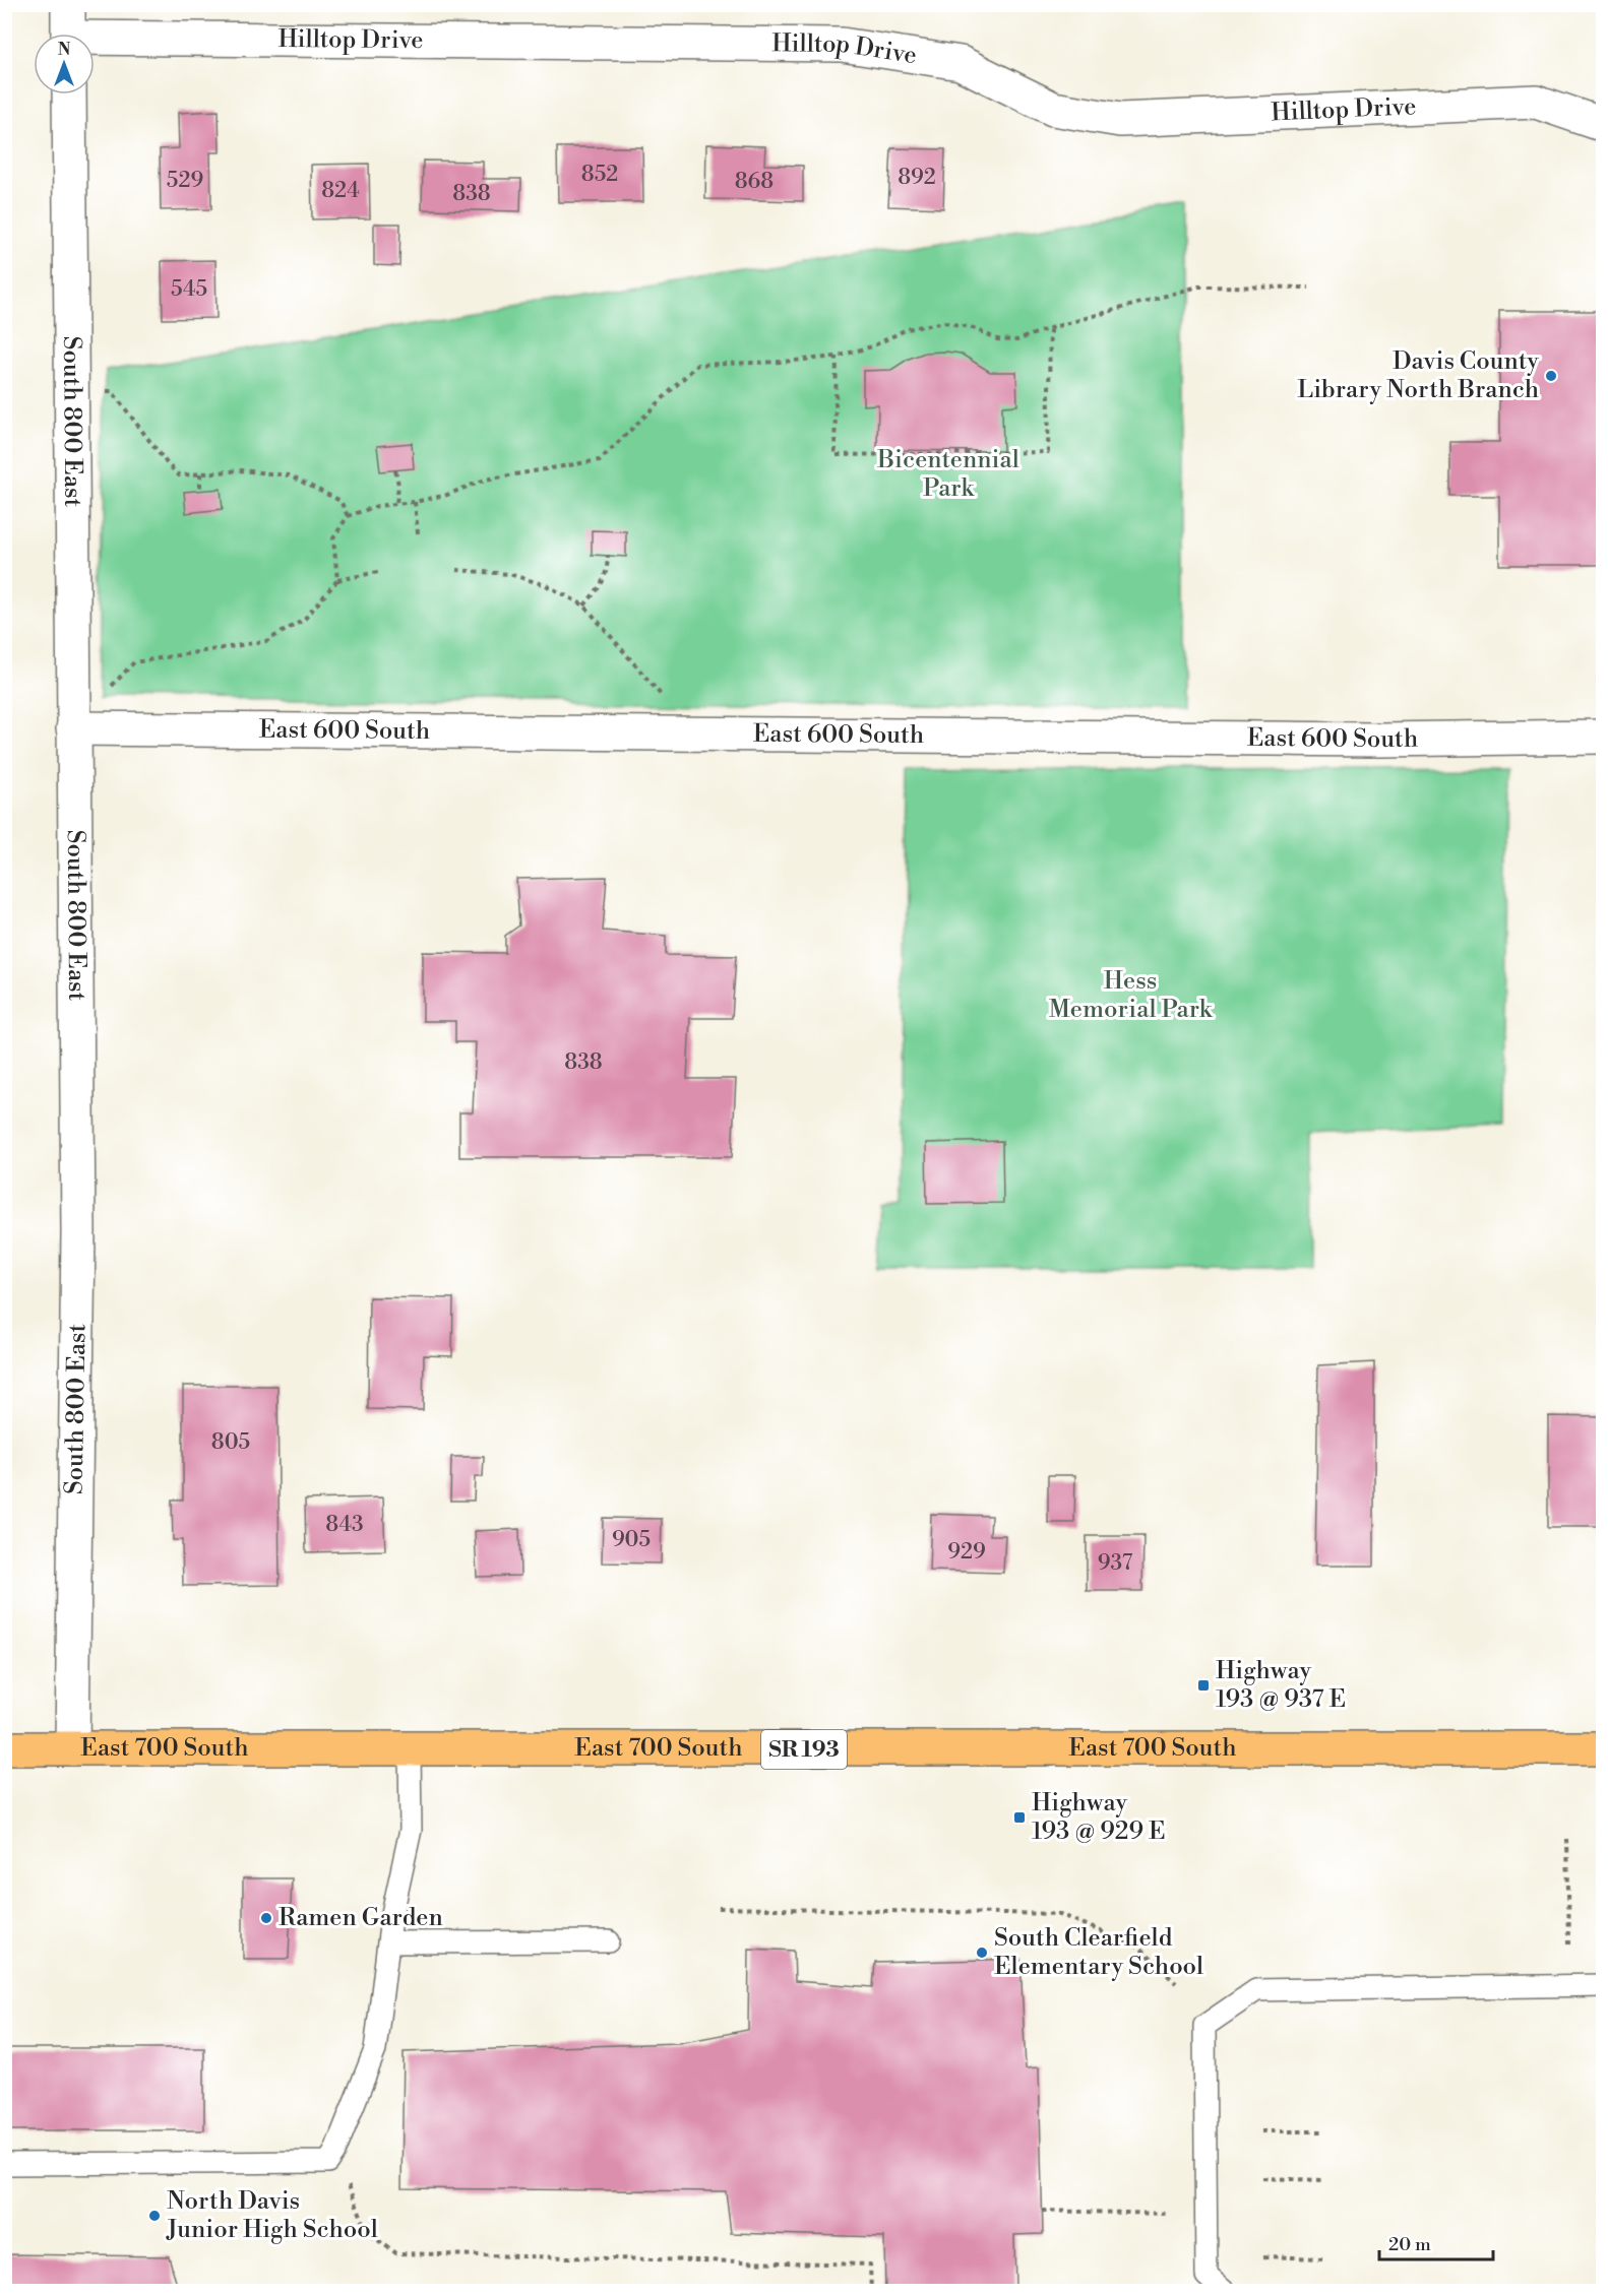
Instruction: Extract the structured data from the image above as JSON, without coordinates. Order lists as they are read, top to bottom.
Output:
{
  "streets": {
    "main road": ["East 700 South", "SR 193"],
    "street": ["Hilltop Drive", "South 800 East", "East 600 South"]
  },
  "crossings": [
    ["South 800 East", "East 600 South"],
    ["South 800 East", "East 700 South"]
  ],
  "parks": ["Bicentennial Park", "Hess Memorial Park"],
  "places": {
    "other": [
      "Davis County Library North Branch",
      "Ramen Garden",
      "South Clearfield Elementary School",
      "North Davis Junior High School"
    ],
    "transit": ["Highway 193 @ 937 E", "Highway 193 @ 929 E"]
  },
  "house_numbers": [
    "852",
    "892",
    "529",
    "868",
    "824",
    "838",
    "545",
    "838",
    "805",
    "843",
    "905",
    "929",
    "937"
  ],
  "scale_bar": "20 m",
  "north": "top"
}
